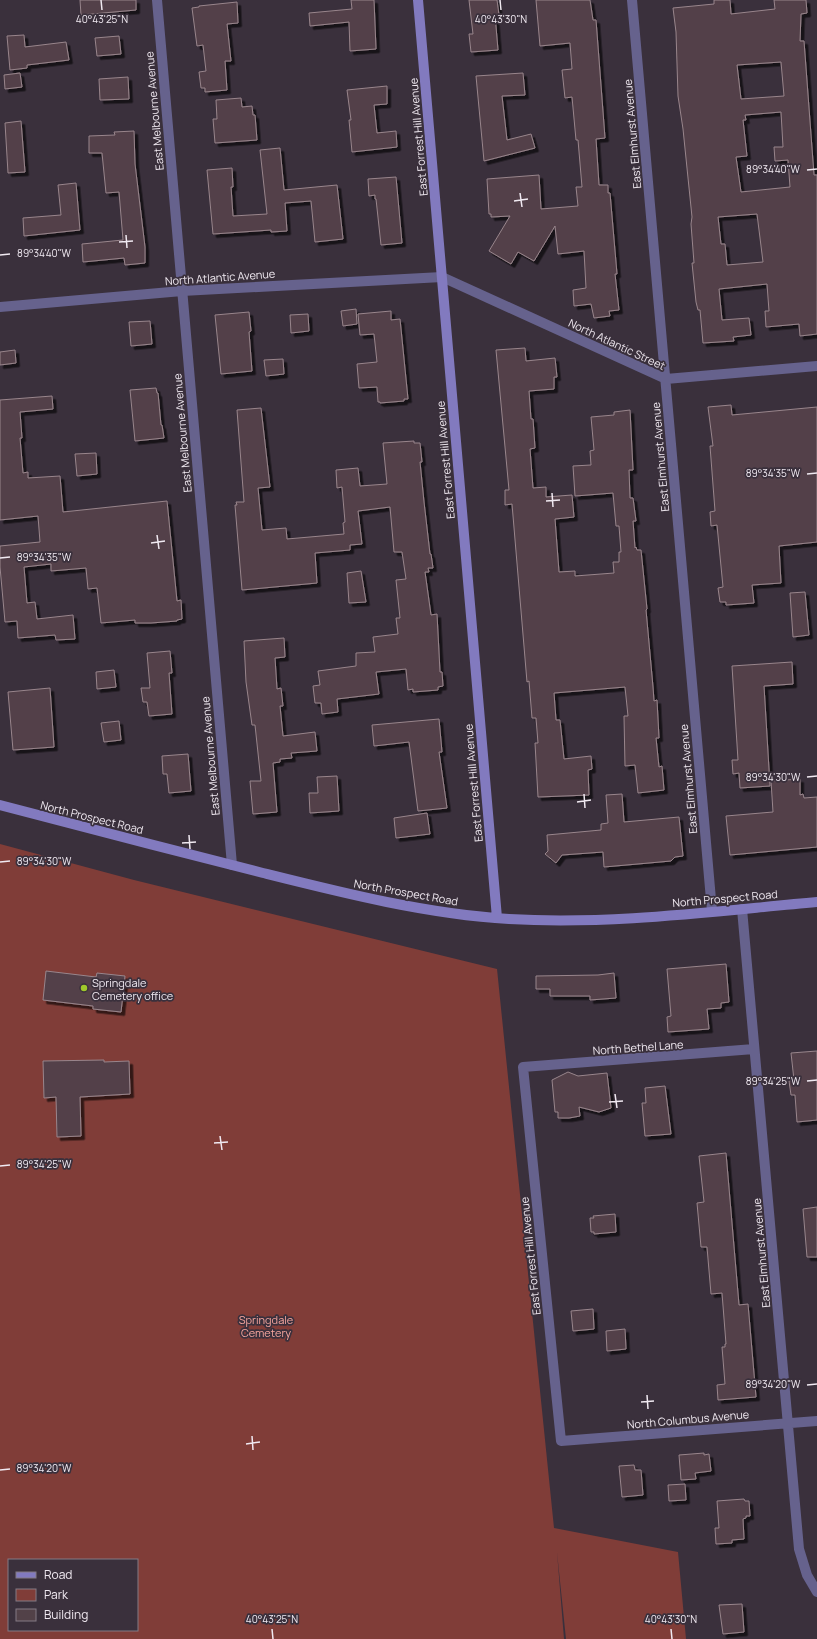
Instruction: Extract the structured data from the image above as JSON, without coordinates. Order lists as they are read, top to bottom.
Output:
{
  "streets": {
    "main road": ["East Forrest Hill Avenue", "North Prospect Road"],
    "street": [
      "East Melbourne Avenue",
      "East Elmhurst Avenue",
      "North Atlantic Avenue",
      "North Atlantic Street",
      "North Bethel Lane",
      "North Columbus Avenue"
    ]
  },
  "crossings": [
    ["East Melbourne Avenue", "North Atlantic Avenue"],
    ["East Melbourne Avenue", "North Prospect Road"],
    ["East Elmhurst Avenue", "North Atlantic Street"],
    ["East Elmhurst Avenue", "North Prospect Road"],
    ["East Elmhurst Avenue", "North Bethel Lane"],
    ["East Elmhurst Avenue", "North Columbus Avenue"],
    ["East Forrest Hill Avenue", "North Atlantic Avenue"],
    ["East Forrest Hill Avenue", "North Atlantic Street"],
    ["East Forrest Hill Avenue", "North Prospect Road"],
    ["East Forrest Hill Avenue", "North Bethel Lane"],
    ["East Forrest Hill Avenue", "North Columbus Avenue"],
    ["North Atlantic Avenue", "North Atlantic Street"]
  ],
  "parks": ["Springdale Cemetery"],
  "places": ["Springdale Cemetery office"],
  "legend": ["Road", "Park", "Building"],
  "coordinates": [
    "40°43'25\"N",
    "40°43'30\"N",
    "89°34'40\"W",
    "89°34'35\"W",
    "89°34'30\"W",
    "89°34'25\"W",
    "89°34'20\"W"
  ]
}
